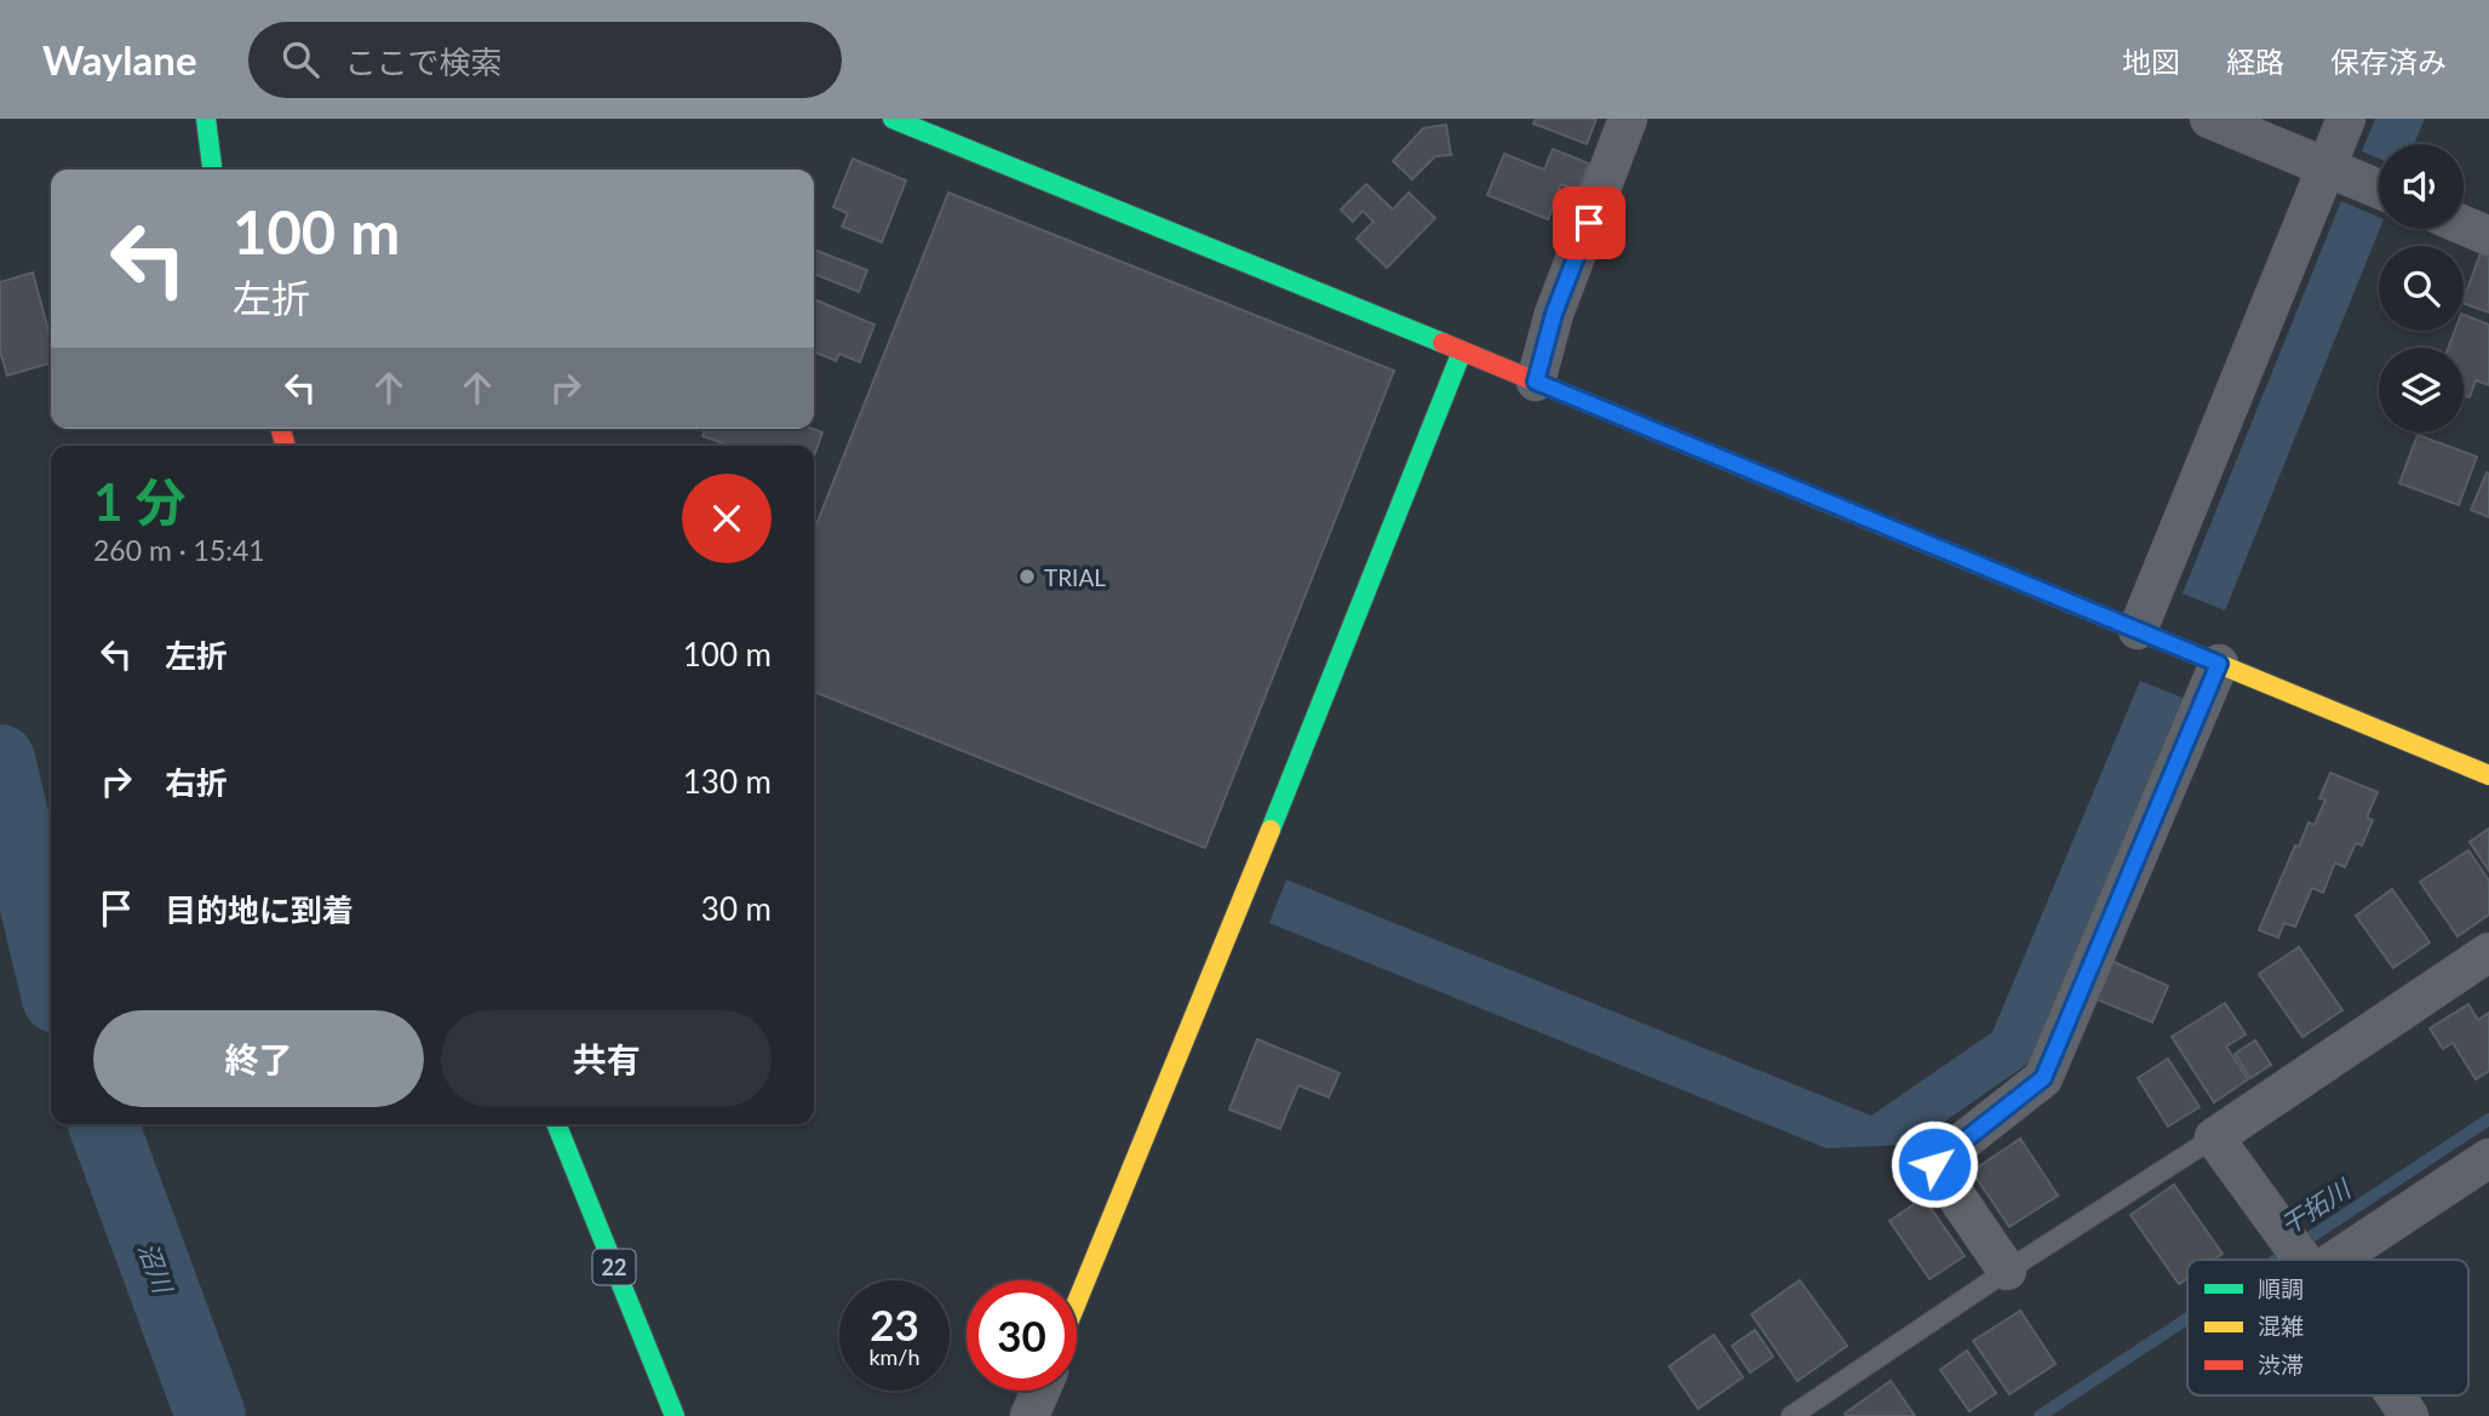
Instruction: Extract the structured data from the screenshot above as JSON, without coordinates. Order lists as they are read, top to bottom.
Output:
{
  "streets": {
    "street": ["22"]
  },
  "water": ["干拓川", "沼川"],
  "places": ["TRIAL"],
  "legend": ["順調", "混雑", "渋滞"],
  "page": {
    "header": "Waylane",
    "search": "ここで検索",
    "nav": ["地図", "経路", "保存済み"],
    "turn": ["100 m", "左折"],
    "heading": ["1 分", "260 m · 15:41"],
    "list": [
      {
        "name": "左折",
        "value": "100 m"
      },
      {
        "name": "右折",
        "value": "130 m"
      },
      {
        "name": "目的地に到着",
        "value": "30 m"
      }
    ],
    "buttons": ["終了", "共有"],
    "speed": "23 km/h",
    "limit": "30"
  }
}
